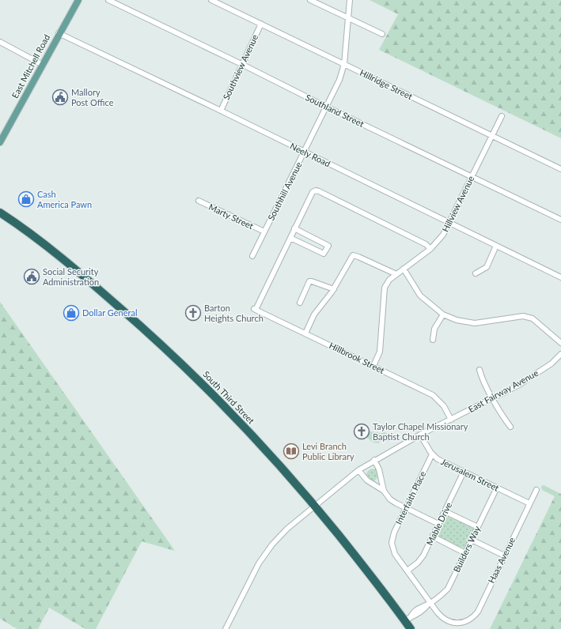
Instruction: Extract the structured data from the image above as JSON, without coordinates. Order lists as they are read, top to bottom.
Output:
{
  "streets": {
    "highway": ["South Third Street"],
    "main road": ["East Mitchell Road"],
    "street": [
      "Southview Avenue",
      "Hillridge Street",
      "Southland Street",
      "Neely Road",
      "Southhill Avenue",
      "Hillview Avenue",
      "Marty Street",
      "Hillbrook Street",
      "East Fairway Avenue",
      "Jerusalem Street",
      "Interfaith Place",
      "Mable Drive",
      "Builders Way",
      "Haas Avenue"
    ]
  },
  "crossings": [
    ["East Mitchell Road", "Neely Road"],
    ["Southview Avenue", "Hillridge Street"],
    ["Southview Avenue", "Southland Street"],
    ["Southview Avenue", "Neely Road"],
    ["Hillridge Street", "Southhill Avenue"],
    ["Hillridge Street", "Hillview Avenue"],
    ["Southland Street", "Southhill Avenue"],
    ["Southland Street", "Hillview Avenue"],
    ["Neely Road", "Southhill Avenue"],
    ["Neely Road", "Hillview Avenue"],
    ["Southhill Avenue", "Marty Street"],
    ["Hillview Avenue", "Hillbrook Street"],
    ["Hillbrook Street", "East Fairway Avenue"],
    ["East Fairway Avenue", "South Third Street"],
    ["East Fairway Avenue", "Jerusalem Street"],
    ["South Third Street", "Builders Way"],
    ["Jerusalem Street", "Interfaith Place"],
    ["Jerusalem Street", "Mable Drive"],
    ["Jerusalem Street", "Builders Way"],
    ["Jerusalem Street", "Haas Avenue"],
    ["Interfaith Place", "Mable Drive"],
    ["Builders Way", "Haas Avenue"]
  ],
  "places": {
    "public building": ["Mallory Post Office", "Social Security Administration"],
    "shop": ["Cash America Pawn", "Dollar General"],
    "church": ["Barton Heights Church", "Taylor Chapel Missionary Baptist Church"],
    "library": ["Levi Branch Public Library"]
  }
}
